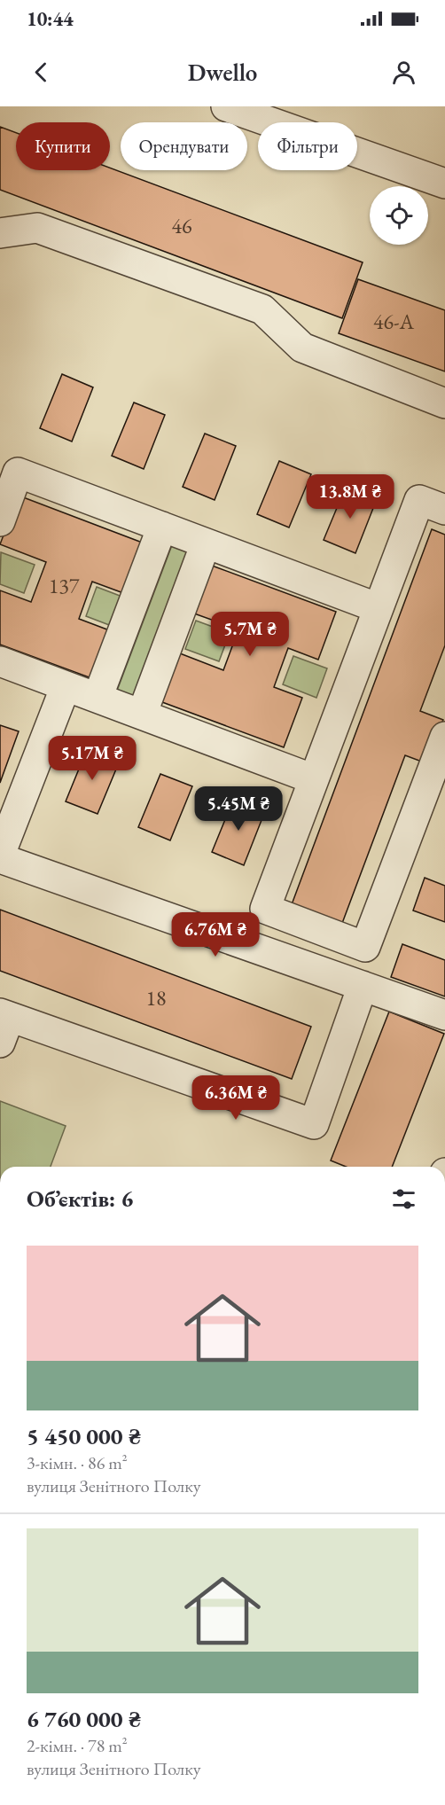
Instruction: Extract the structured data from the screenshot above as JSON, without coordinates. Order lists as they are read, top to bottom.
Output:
{
  "house_numbers": [
    "46",
    "46-А",
    "137",
    "18"
  ],
  "page": {
    "status": "10:44",
    "header": "Dwello",
    "chip": ["Купити", "Орендувати", "Фільтри"],
    "price": [
      "13.8M ₴",
      "5.7M ₴",
      "5.17M ₴",
      "5.45M ₴",
      "6.76M ₴",
      "6.36M ₴"
    ],
    "heading": "Об’єктів: 6",
    "list": [
      {
        "name": "5 450 000 ₴",
        "note": "3-кімн. · 86 m² · вулиця Зенітного Полку"
      },
      {
        "name": "6 760 000 ₴",
        "note": "2-кімн. · 78 m² · вулиця Зенітного Полку"
      }
    ]
  }
}
